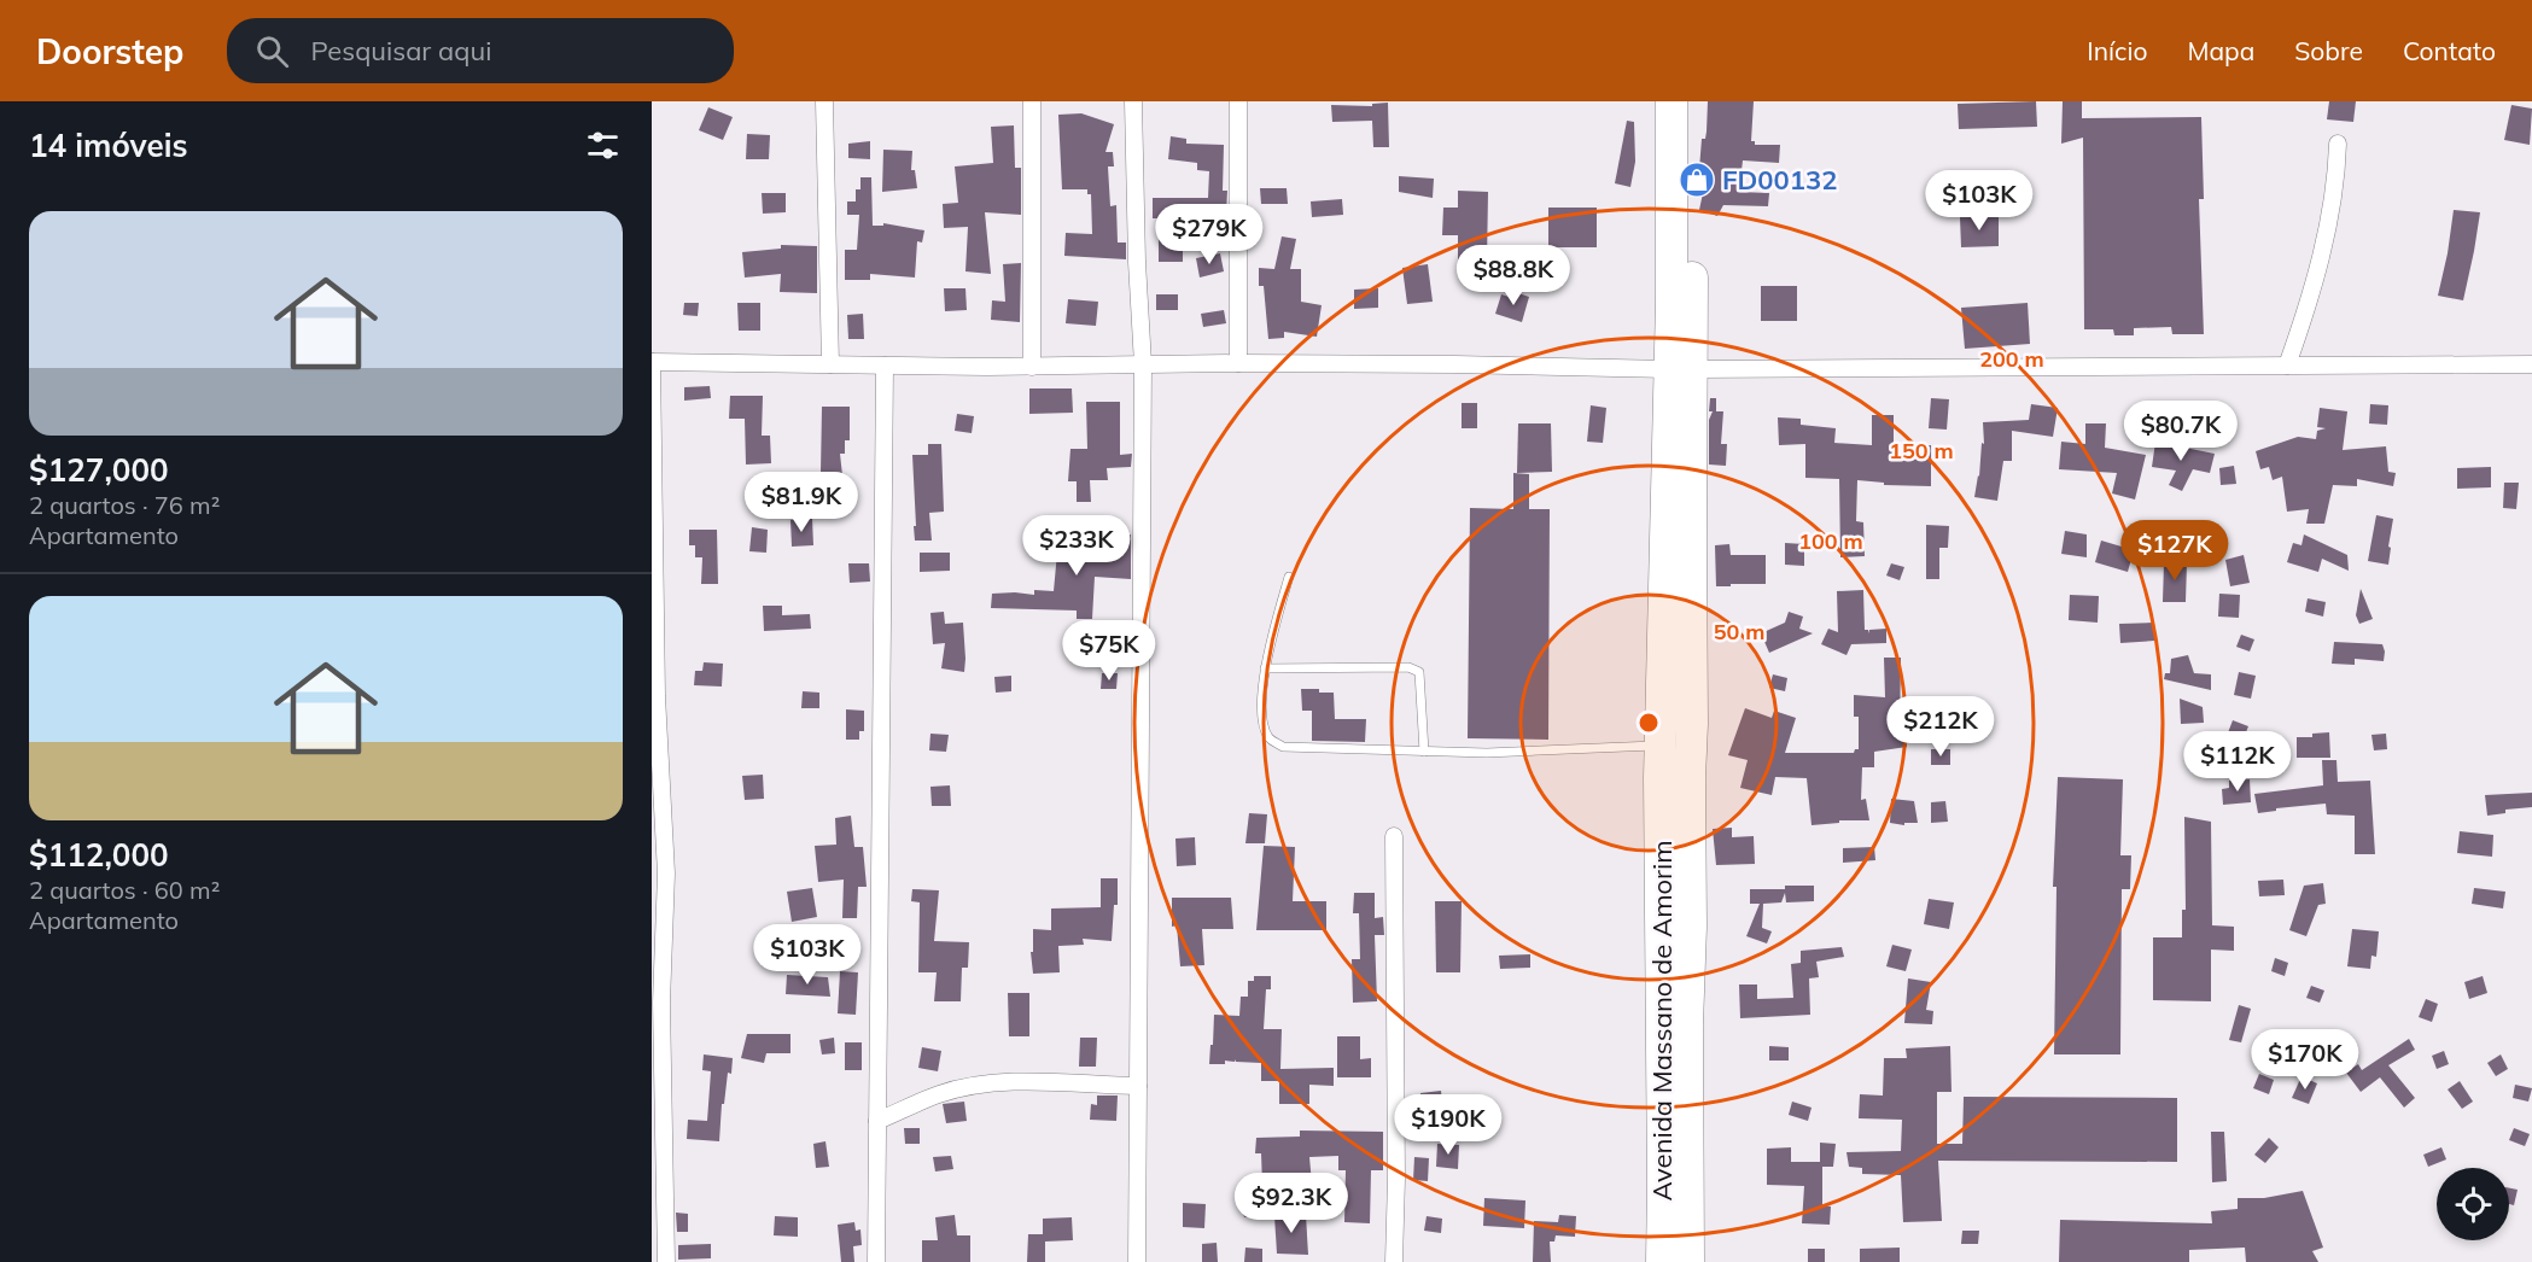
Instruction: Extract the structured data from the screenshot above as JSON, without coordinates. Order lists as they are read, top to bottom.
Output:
{
  "streets": {
    "highway": ["Avenida Massano de Amorim"]
  },
  "places": {
    "shop": ["FD00132"]
  },
  "page": {
    "header": "Doorstep",
    "search": "Pesquisar aqui",
    "nav": [
      "Início",
      "Mapa",
      "Sobre",
      "Contato"
    ],
    "heading": "14 imóveis",
    "price": [
      "$103K",
      "$279K",
      "$88.8K",
      "$80.7K",
      "$81.9K",
      "$233K",
      "$127K",
      "$75K",
      "$212K",
      "$112K",
      "$103K",
      "$170K",
      "$190K",
      "$92.3K"
    ],
    "list": [
      {
        "name": "$127,000",
        "note": "2 quartos · 76 m² · Apartamento"
      },
      {
        "name": "$112,000",
        "note": "2 quartos · 60 m² · Apartamento"
      }
    ]
  },
  "rings": [
    "200 m",
    "150 m",
    "100 m",
    "50 m"
  ]
}
